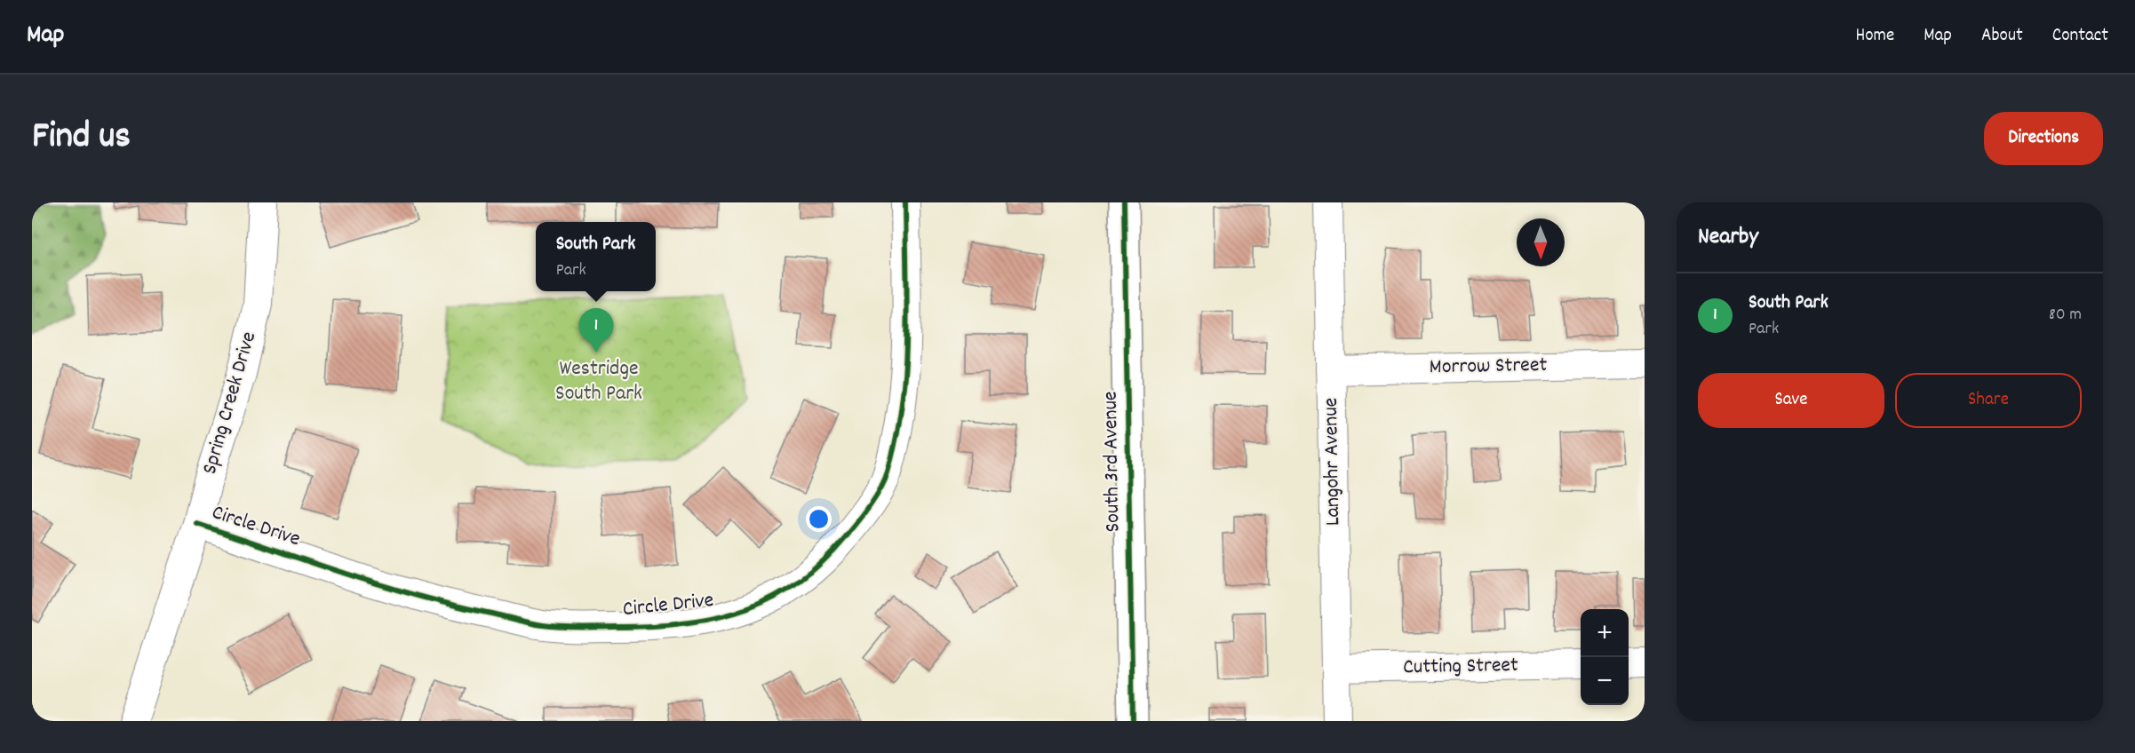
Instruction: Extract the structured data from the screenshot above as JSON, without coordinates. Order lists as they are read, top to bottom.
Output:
{
  "streets": {
    "main road": ["South 3rd Avenue"],
    "street": [
      "Morrow Street",
      "Spring Creek Drive",
      "Langohr Avenue",
      "Circle Drive",
      "Cutting Street"
    ]
  },
  "crossings": [
    ["Morrow Street", "Langohr Avenue"],
    ["Spring Creek Drive", "Circle Drive"],
    ["Langohr Avenue", "Cutting Street"]
  ],
  "parks": ["Westridge South Park"],
  "north": "bottom",
  "page": {
    "header": "Map",
    "nav": [
      "Home",
      "Map",
      "About",
      "Contact"
    ],
    "title": "Find us",
    "buttons": [
      "Directions",
      ["Save", "Share"]
    ],
    "heading": "Nearby",
    "popup": ["South Park", "Park"],
    "list": [
      {
        "mark": "1",
        "name": "South Park",
        "note": "Park",
        "value": "80 m"
      }
    ],
    "pins": "1",
    "map_buttons": ["+", "−"]
  }
}
